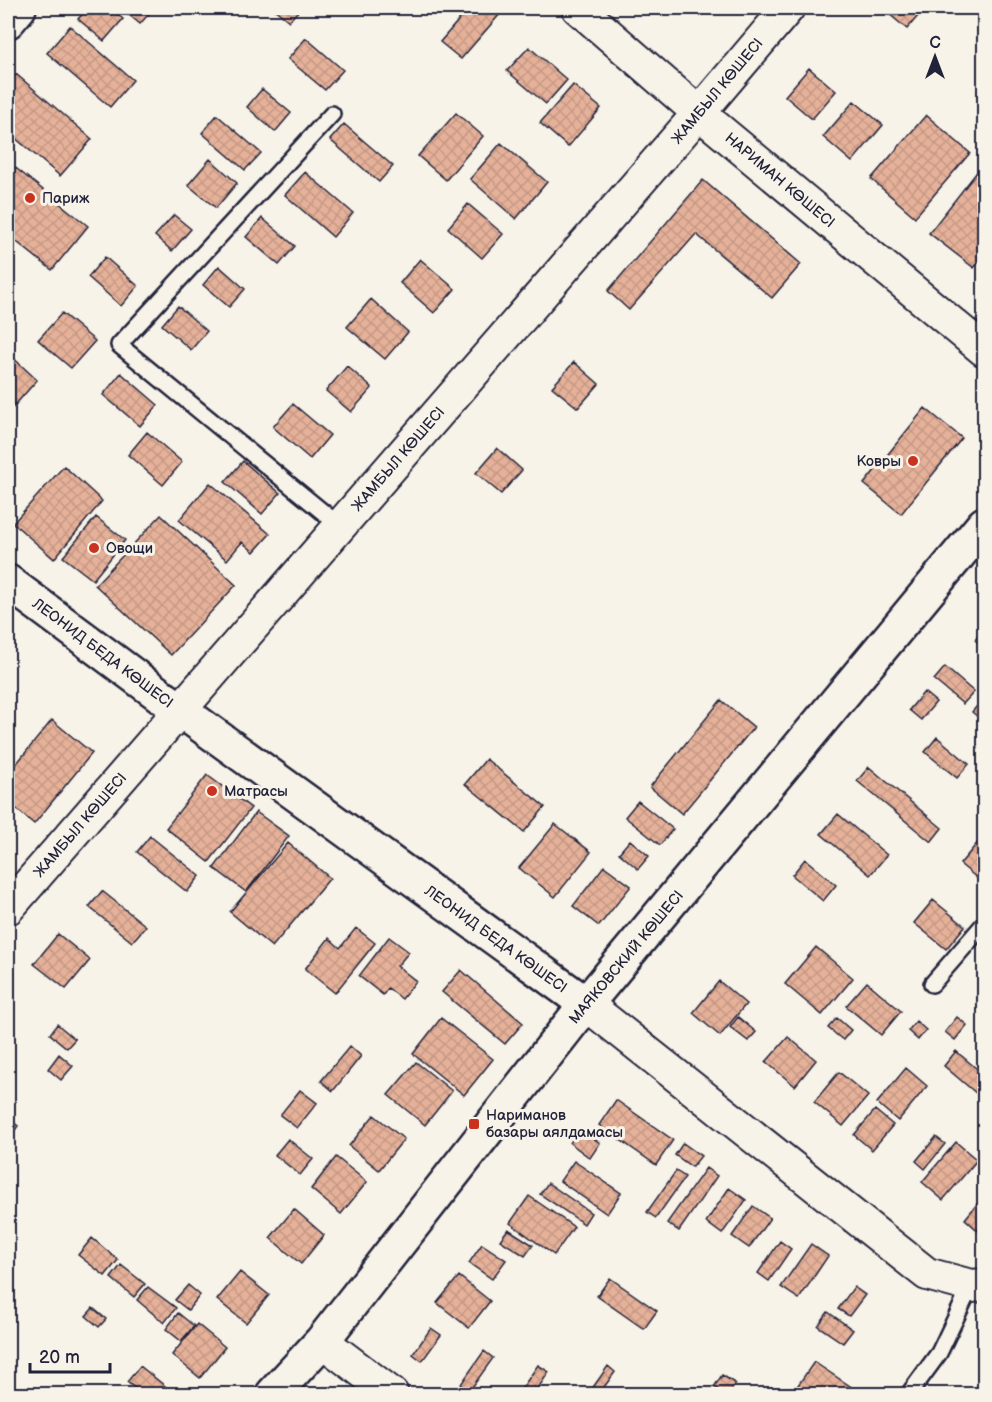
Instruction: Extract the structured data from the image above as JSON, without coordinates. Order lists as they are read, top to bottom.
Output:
{
  "streets": {
    "main road": ["ЛЕОНИД БЕДА КӨШЕСІ", "МАЯКОВСКИЙ КӨШЕСІ"],
    "street": ["ЖАМБЫЛ КӨШЕСІ", "НАРИМАН КӨШЕСІ"]
  },
  "crossings": [
    ["ЖАМБЫЛ КӨШЕСІ", "НАРИМАН КӨШЕСІ"],
    ["ЖАМБЫЛ КӨШЕСІ", "ЛЕОНИД БЕДА КӨШЕСІ"],
    ["ЛЕОНИД БЕДА КӨШЕСІ", "МАЯКОВСКИЙ КӨШЕСІ"]
  ],
  "places": {
    "other": [
      "Париж",
      "Ковры",
      "Овощи",
      "Матрасы"
    ],
    "transit": ["Нариманов базары аялдамасы"]
  },
  "scale_bar": "20 m",
  "north": "top"
}
